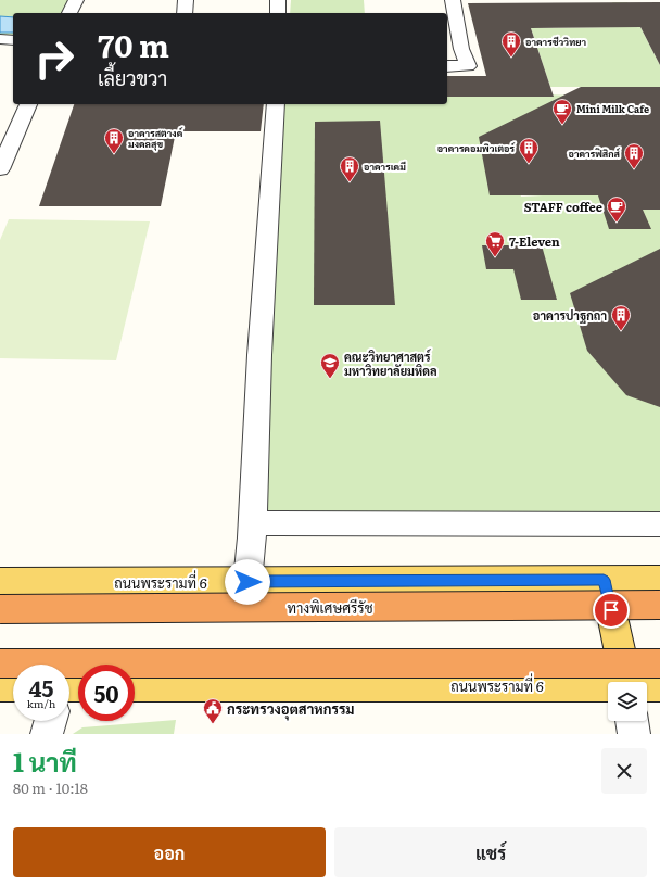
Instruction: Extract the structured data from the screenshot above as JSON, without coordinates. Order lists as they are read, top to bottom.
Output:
{
  "streets": {
    "highway": ["ทางพิเศษศรีรัช"],
    "main road": ["ถนนพระรามที่ 6"]
  },
  "places": {
    "building": [
      "อาคารชีววิทยา",
      "อาคารสตางค์ มงคลสุข",
      "อาคารคอมพิวเตอร์",
      "อาคารฟิสิกส์",
      "อาคารเคมี",
      "อาคารปาฐกถา"
    ],
    "cafe": ["Mini Milk Cafe", "STAFF coffee"],
    "supermarket": ["7-Eleven"],
    "school or university": ["คณะวิทยาศาสตร์ มหาวิทยาลัยมหิดล"],
    "public building": ["กระทรวงอุตสาหกรรม"]
  },
  "page": {
    "turn": ["70 m", "เลี้ยวขวา"],
    "speed": "45 km/h",
    "limit": "50",
    "heading": ["1 นาที", "80 m · 10:18"],
    "buttons": ["ออก", "แชร์"]
  }
}
